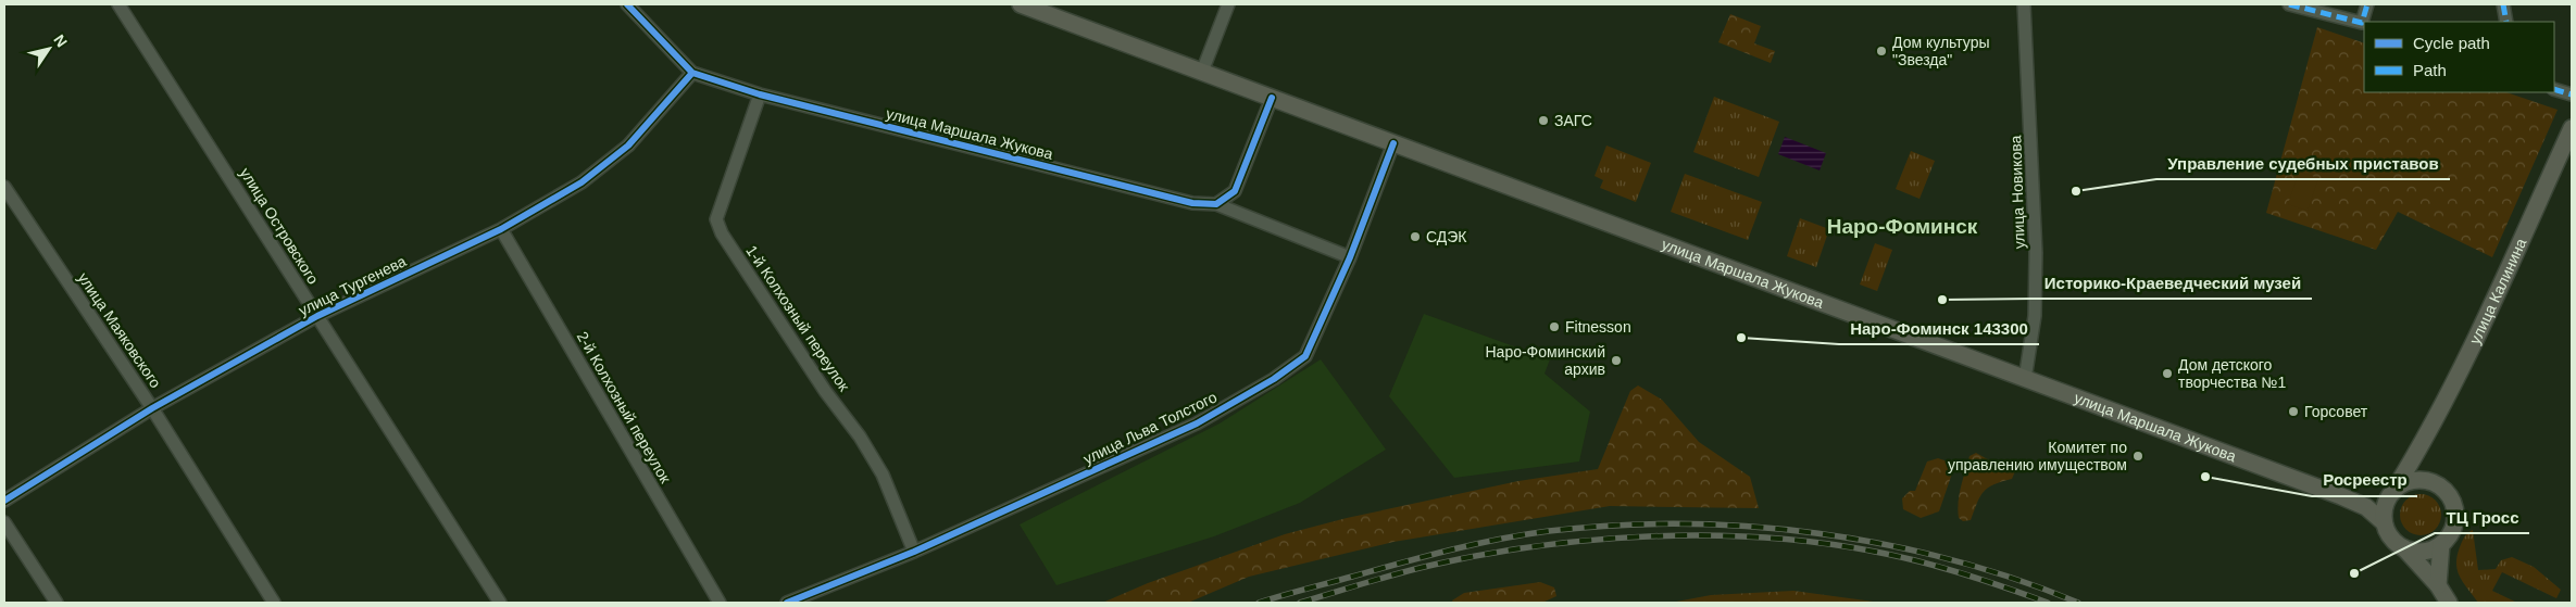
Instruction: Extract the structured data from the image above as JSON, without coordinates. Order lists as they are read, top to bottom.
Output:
{
  "streets": {
    "main road": ["улица Маршала Жукова", "улица Калинина"],
    "street": [
      "улица Новикова",
      "улица Островского",
      "улица Тургенева",
      "1-й Колхозный переулок",
      "улица Маяковского",
      "2-й Колхозный переулок",
      "улица Льва Толстого"
    ]
  },
  "crossings": [
    ["улица Маршала Жукова", "улица Новикова"],
    ["улица Маршала Жукова", "улица Тургенева"],
    ["улица Маршала Жукова", "улица Калинина"],
    ["улица Маршала Жукова", "1-й Колхозный переулок"],
    ["улица Маршала Жукова", "улица Льва Толстого"],
    ["улица Островского", "улица Тургенева"],
    ["улица Тургенева", "улица Маяковского"],
    ["улица Тургенева", "2-й Колхозный переулок"],
    ["1-й Колхозный переулок", "улица Льва Толстого"]
  ],
  "districts": ["Наро-Фоминск"],
  "places": [
    "Дом культуры \"Звезда\"",
    "ЗАГС",
    "Управление судебных приставов",
    "СДЭК",
    "Историко-Краеведческий музей",
    "Fitnesson",
    "Наро-Фоминск 143300",
    "Наро-Фоминский архив",
    "Дом детского творчества №1",
    "Горсовет",
    "Комитет по управлению имуществом",
    "Росреестр",
    "ТЦ Гросс"
  ],
  "legend": ["Cycle path", "Path"],
  "north": "top right"
}
